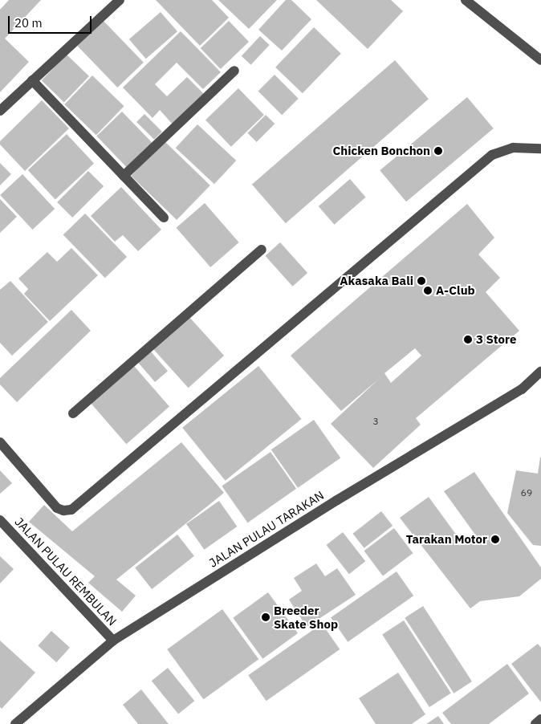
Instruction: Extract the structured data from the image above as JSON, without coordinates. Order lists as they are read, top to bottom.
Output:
{
  "streets": {
    "street": ["JALAN PULAU TARAKAN", "JALAN PULAU REMBULAN"]
  },
  "crossings": [
    ["JALAN PULAU TARAKAN", "JALAN PULAU REMBULAN"]
  ],
  "places": [
    "Chicken Bonchon",
    "Akasaka Bali",
    "A-Club",
    "3 Store",
    "Tarakan Motor",
    "Breeder Skate Shop"
  ],
  "house_numbers": ["3", "69"],
  "scale_bar": "20 m"
}
